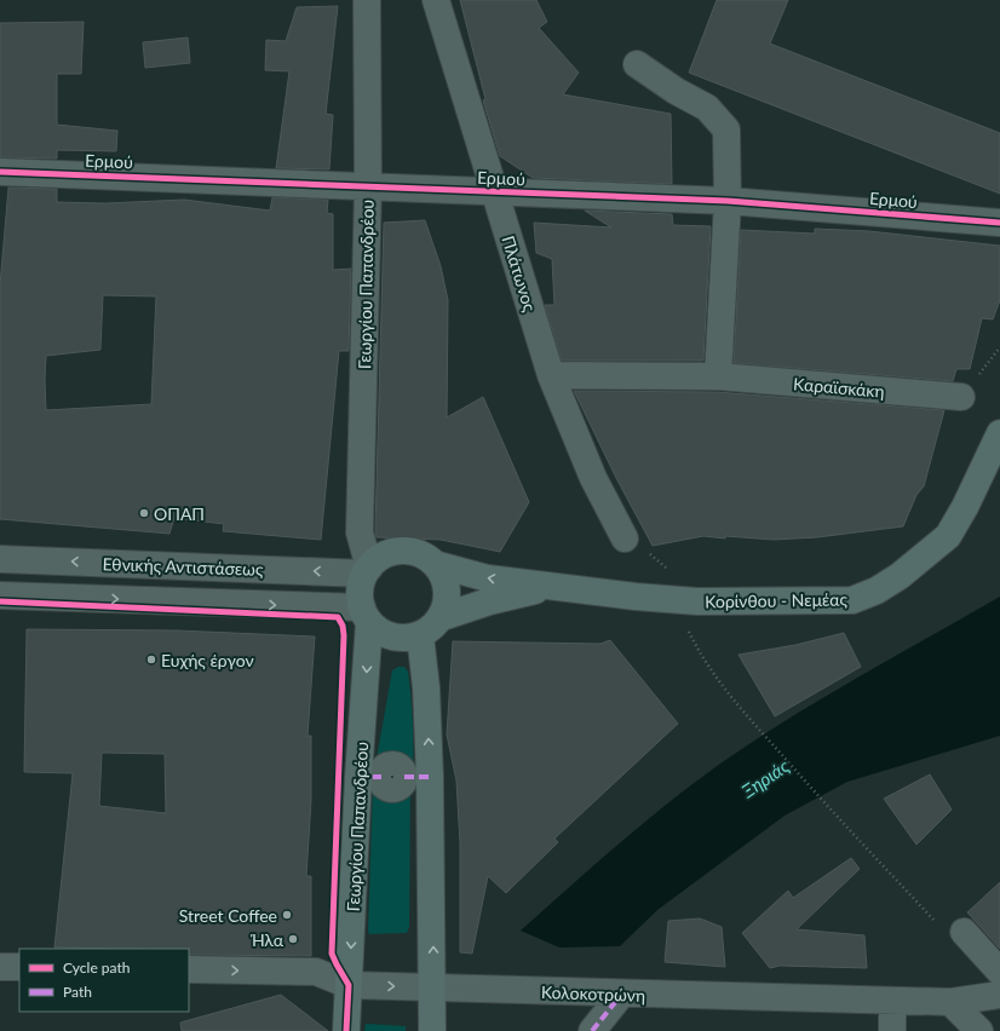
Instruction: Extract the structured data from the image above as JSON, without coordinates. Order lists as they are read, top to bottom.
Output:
{
  "streets": {
    "main road": ["Γεωργίου Παπανδρέου", "Κορίνθου - Νεμέας"],
    "street": [
      "Ερμού",
      "Πλάτωνος",
      "Καραϊσκάκη",
      "Εθνικής Αντιστάσεως",
      "Κολοκοτρώνη"
    ]
  },
  "crossings": [
    ["Ερμού", "Πλάτωνος"],
    ["Ερμού", "Γεωργίου Παπανδρέου"],
    ["Πλάτωνος", "Καραϊσκάκη"],
    ["Γεωργίου Παπανδρέου", "Εθνικής Αντιστάσεως"],
    ["Γεωργίου Παπανδρέου", "Κορίνθου - Νεμέας"],
    ["Γεωργίου Παπανδρέου", "Κολοκοτρώνη"],
    ["Εθνικής Αντιστάσεως", "Κορίνθου - Νεμέας"]
  ],
  "water": ["Ξηριάς"],
  "places": [
    "ΟΠΑΠ",
    "Ευχής έργον",
    "Street Coffee",
    "Ήλα"
  ],
  "legend": ["Cycle path", "Path"]
}
